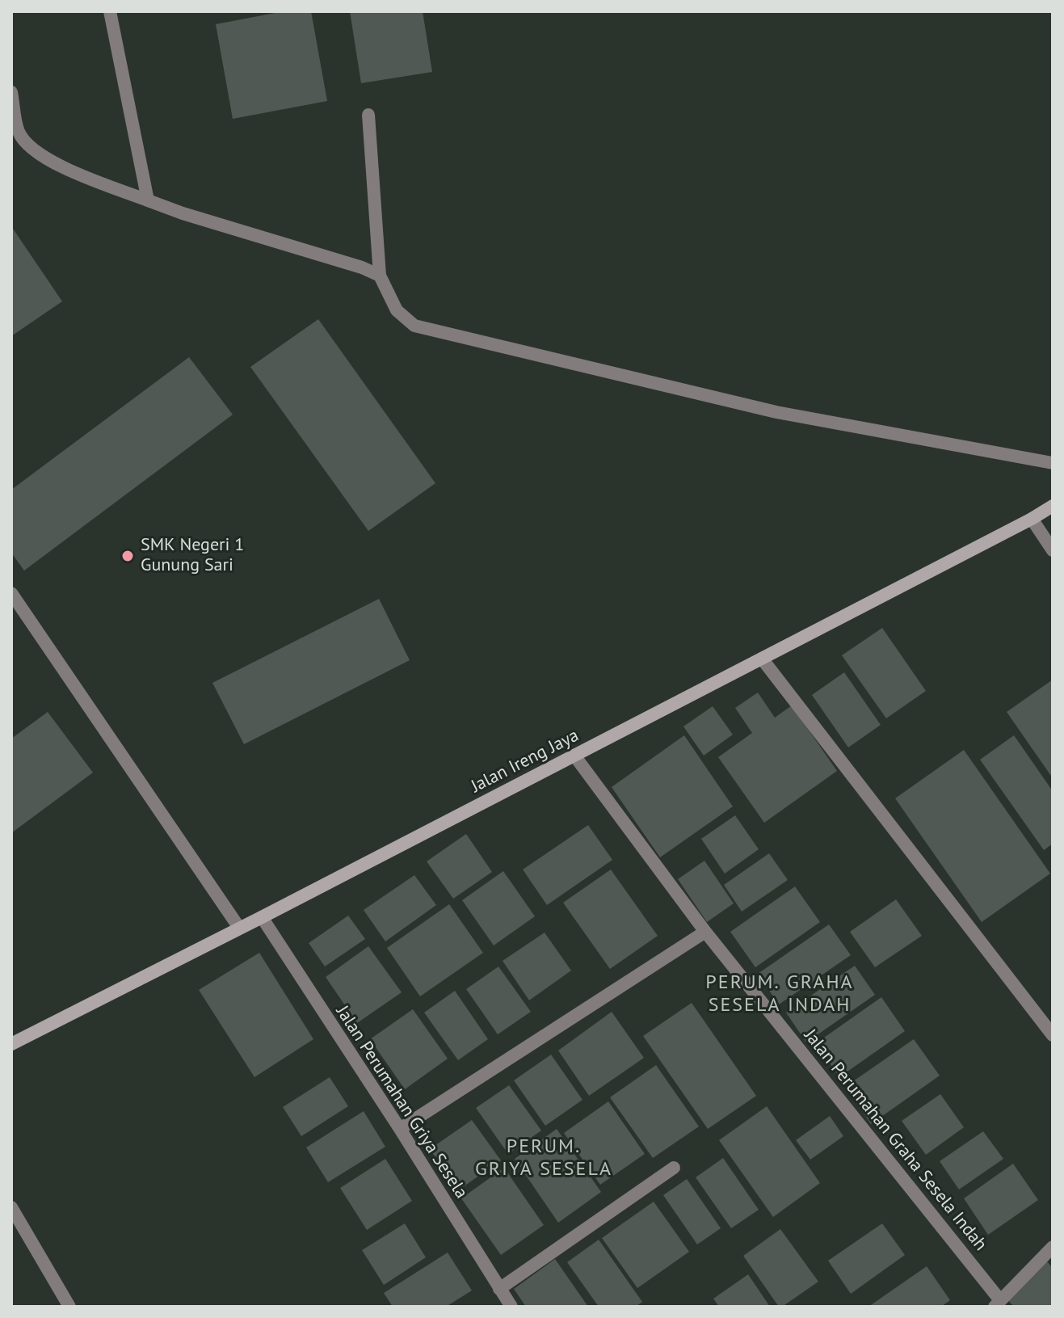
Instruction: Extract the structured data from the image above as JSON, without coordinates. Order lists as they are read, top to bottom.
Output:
{
  "streets": {
    "street": ["Jalan Ireng Jaya", "Jalan Perumahan Griya Sesela", "Jalan Perumahan Graha Sesela Indah"]
  },
  "crossings": [
    ["Jalan Ireng Jaya", "Jalan Perumahan Griya Sesela"],
    ["Jalan Ireng Jaya", "Jalan Perumahan Graha Sesela Indah"]
  ],
  "districts": ["PERUM. GRAHA SESELA INDAH", "PERUM. GRIYA SESELA"],
  "places": ["SMK Negeri 1 Gunung Sari"]
}
